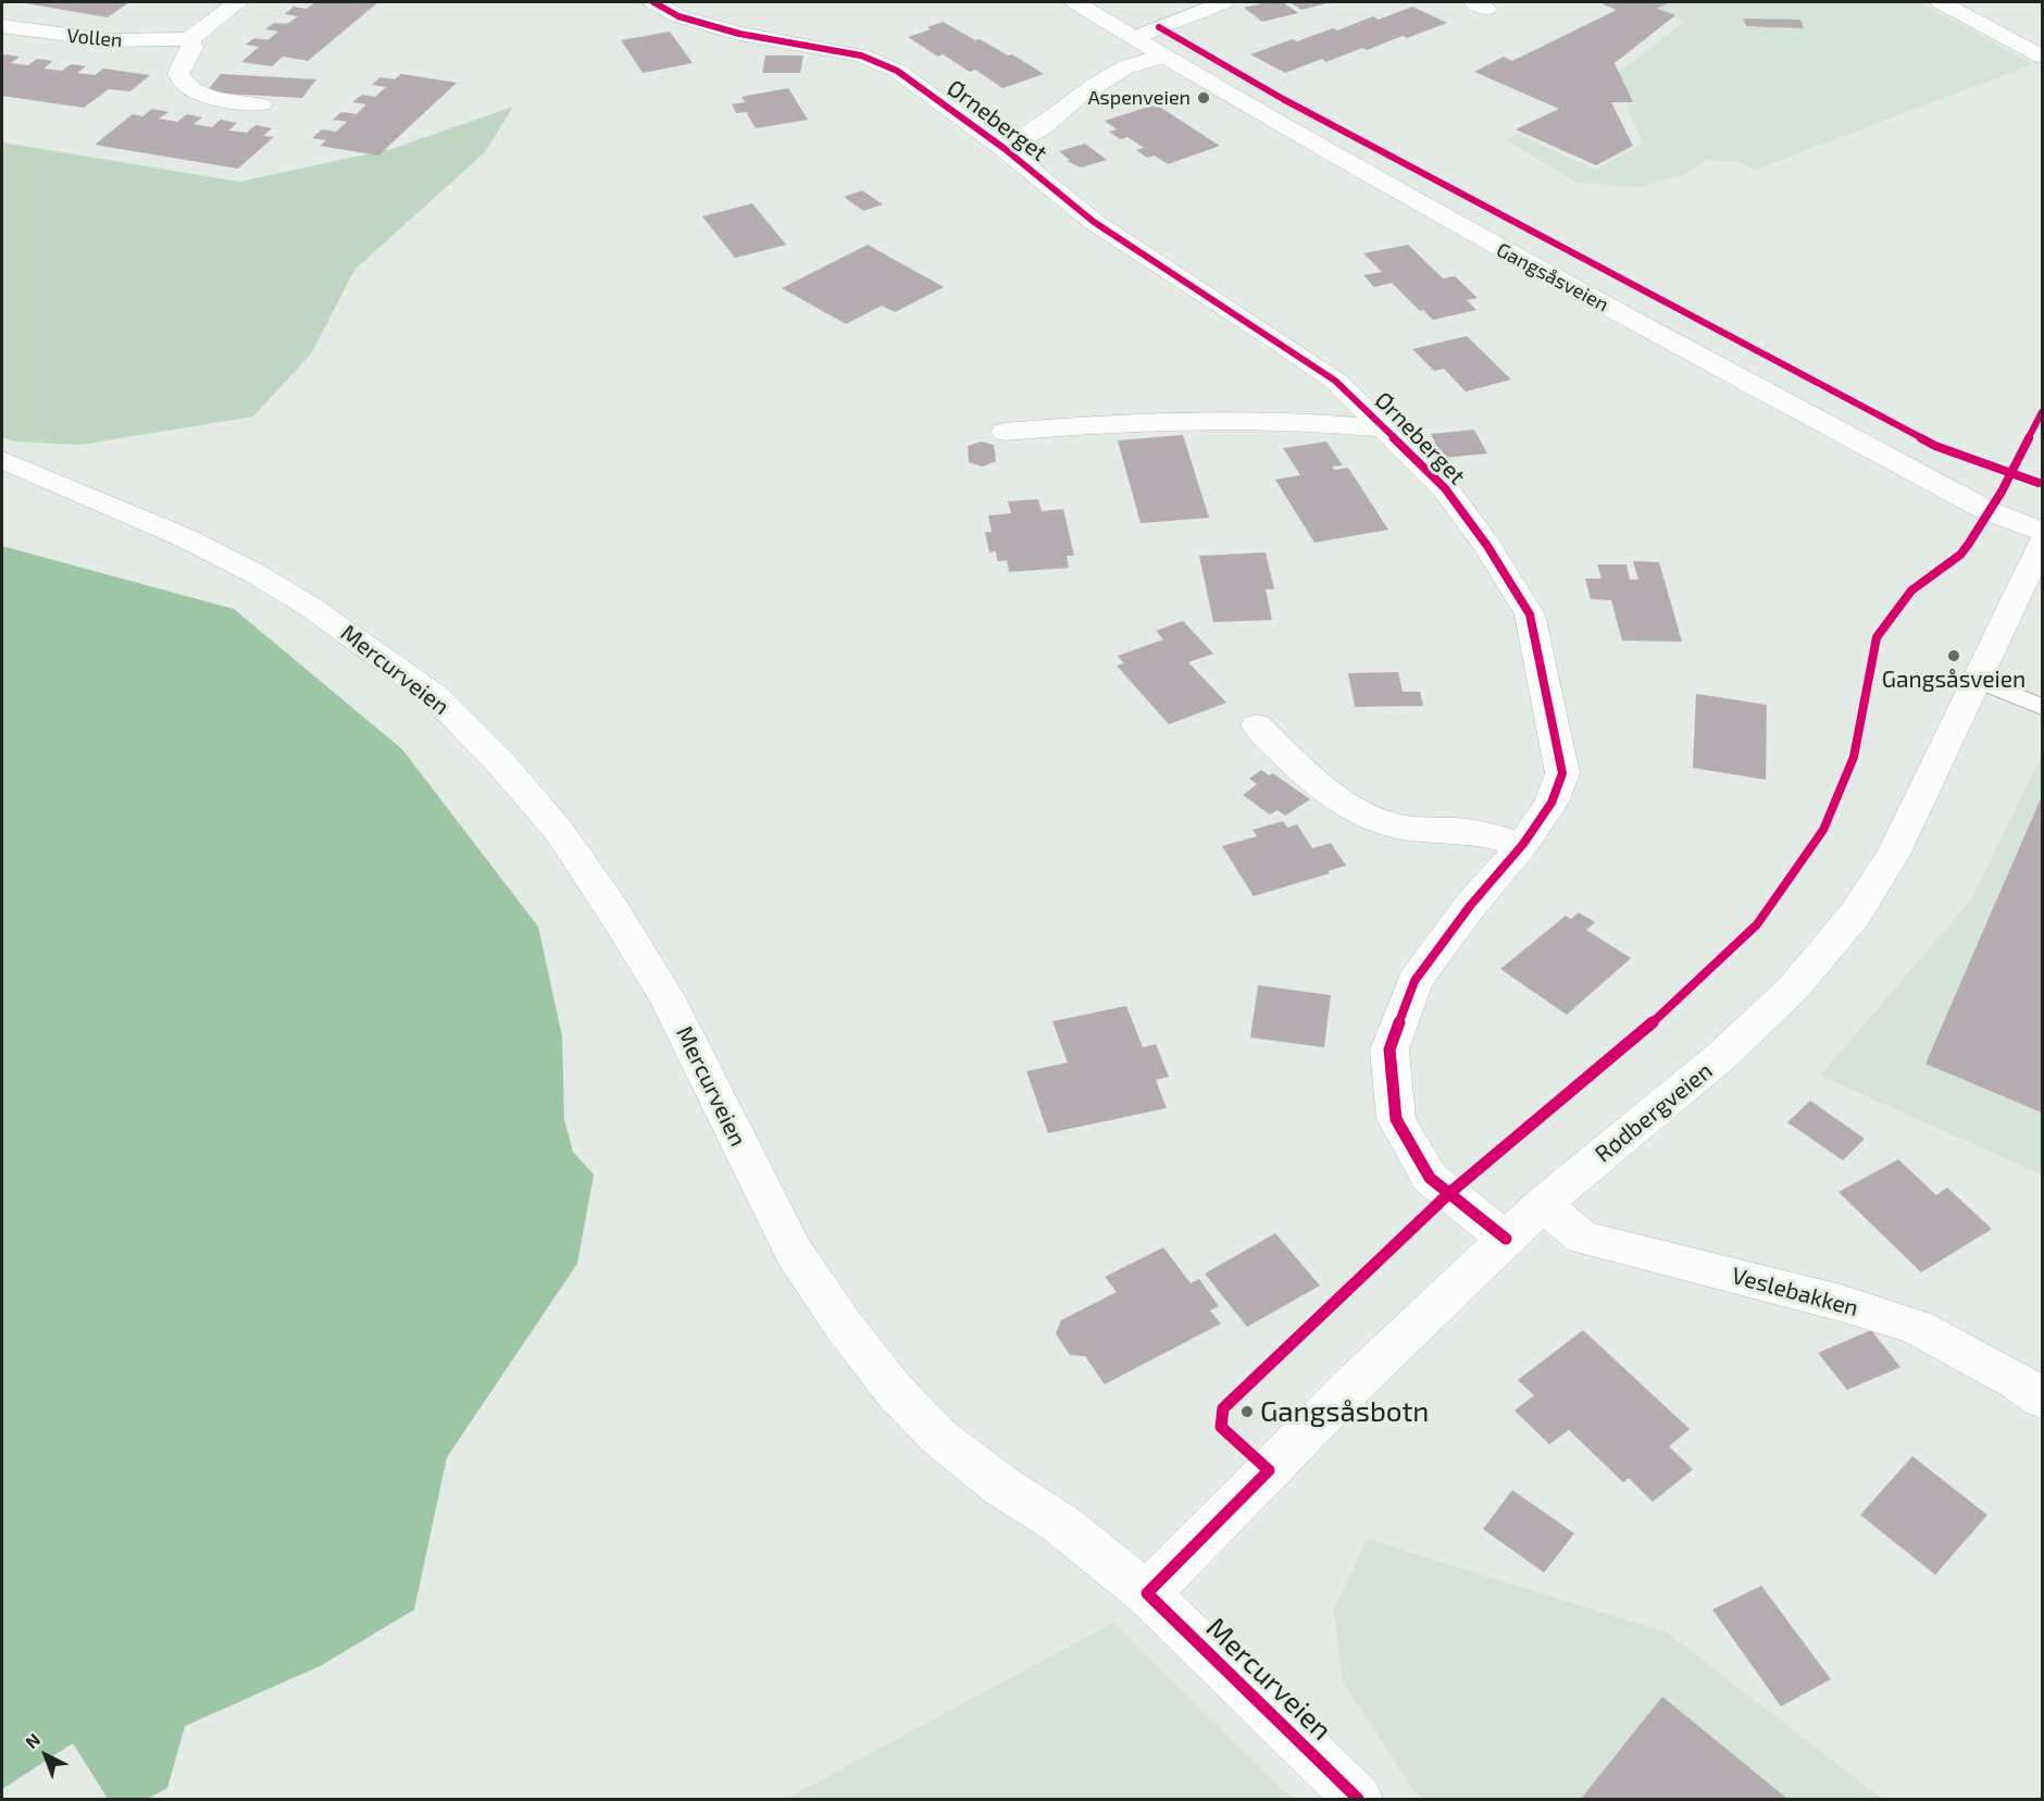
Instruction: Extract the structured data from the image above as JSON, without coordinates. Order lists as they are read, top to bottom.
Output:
{
  "streets": {
    "street": [
      "Vollen",
      "Ørneberget",
      "Gangsåsveien",
      "Mercurveien",
      "Rødbergveien",
      "Veslebakken"
    ]
  },
  "crossings": [
    ["Ørneberget", "Rødbergveien"],
    ["Mercurveien", "Rødbergveien"],
    ["Rødbergveien", "Veslebakken"]
  ],
  "places": ["Aspenveien", "Gangsåsveien", "Gangsåsbotn"],
  "north": "top left"
}
